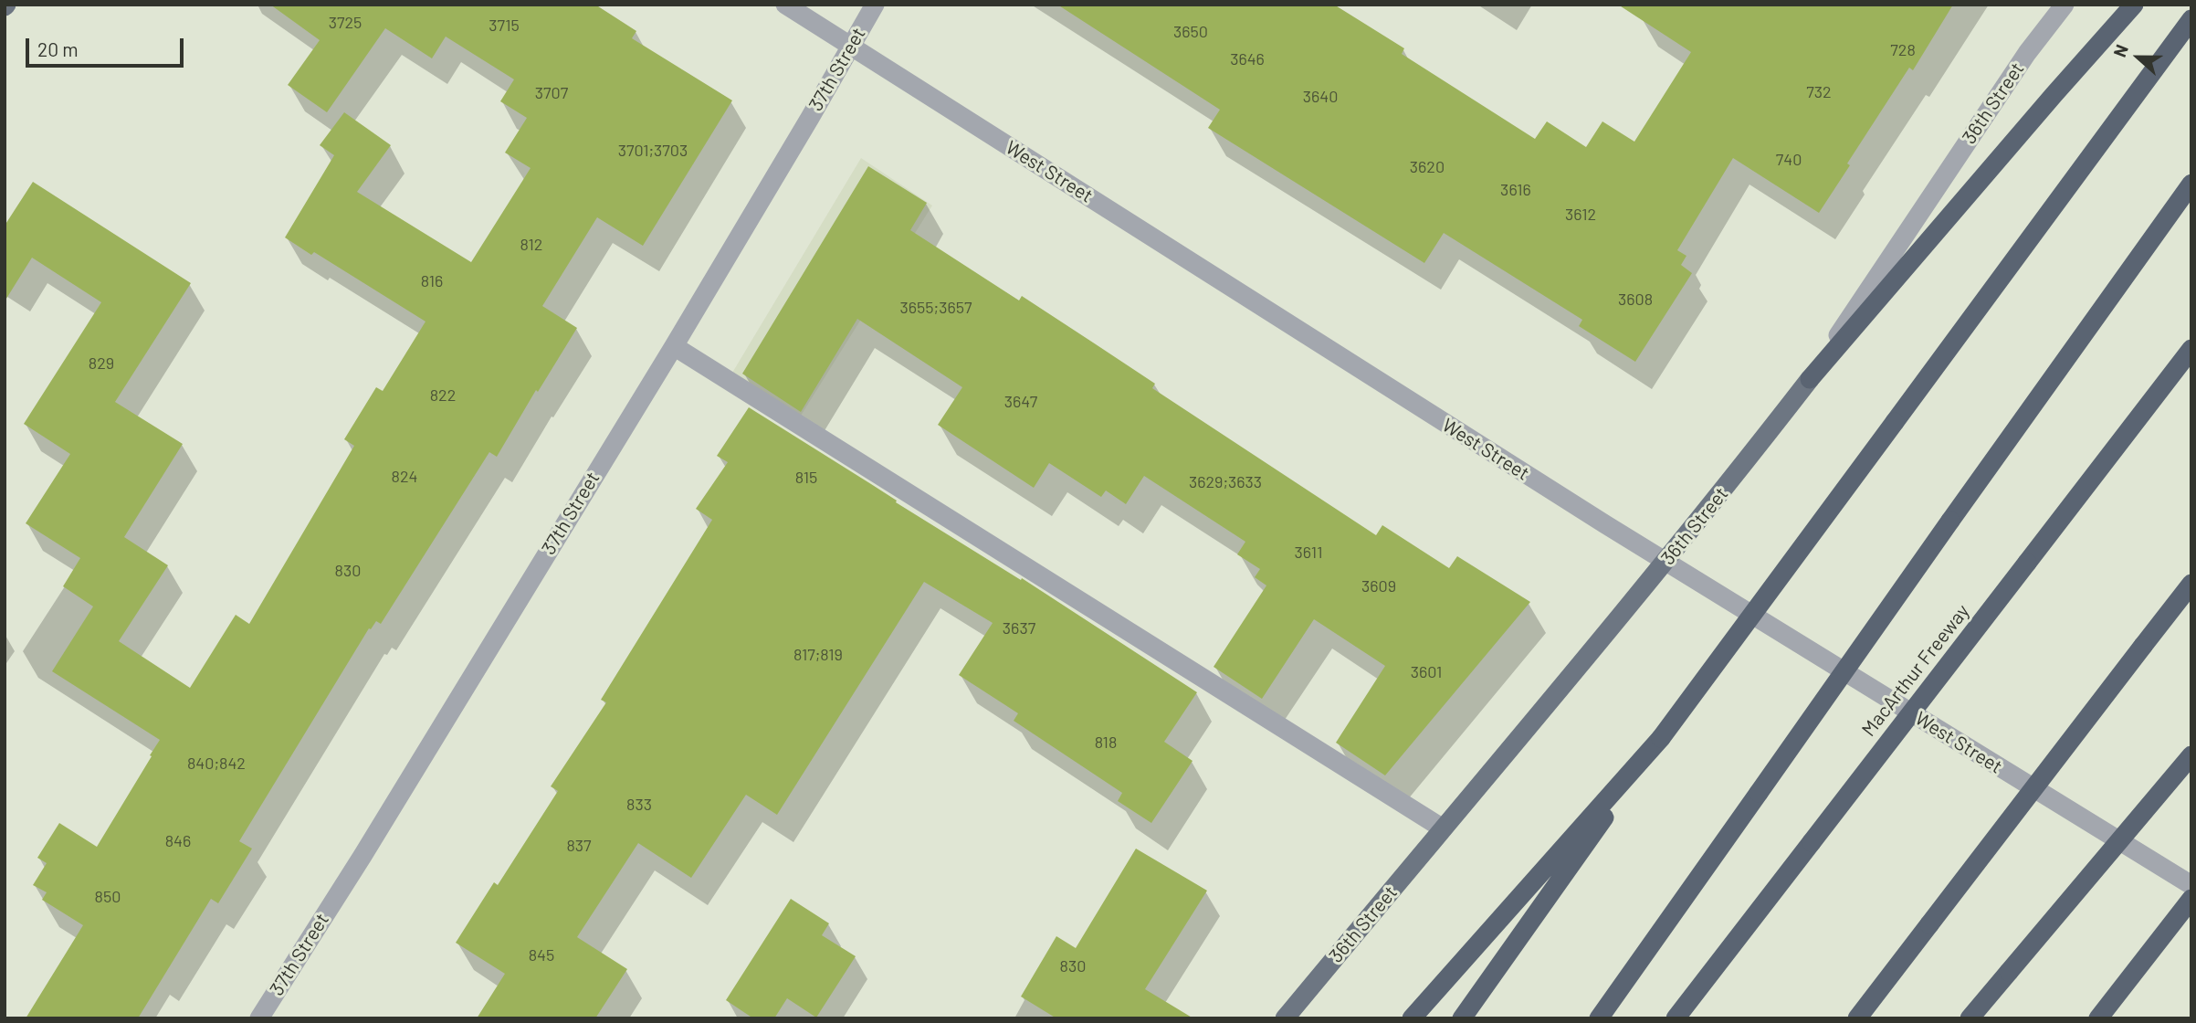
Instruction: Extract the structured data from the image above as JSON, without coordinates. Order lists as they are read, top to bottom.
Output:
{
  "streets": {
    "highway": ["MacArthur Freeway"],
    "main road": ["36th Street"],
    "street": ["37th Street", "West Street"]
  },
  "crossings": [
    ["37th Street", "West Street"],
    ["36th Street", "West Street"]
  ],
  "house_numbers": [
    "3725",
    "3715",
    "3650",
    "728",
    "3646",
    "732",
    "3707",
    "3640",
    "3701;3703",
    "740",
    "3620",
    "3616",
    "3612",
    "812",
    "816",
    "3608",
    "3655;3657",
    "829",
    "822",
    "3647",
    "824",
    "815",
    "3629;3633",
    "3611",
    "830",
    "3609",
    "3637",
    "817;819",
    "3601",
    "818",
    "840;842",
    "833",
    "846",
    "837",
    "850",
    "845",
    "830"
  ],
  "scale_bar": "20 m",
  "north": "left"
}
